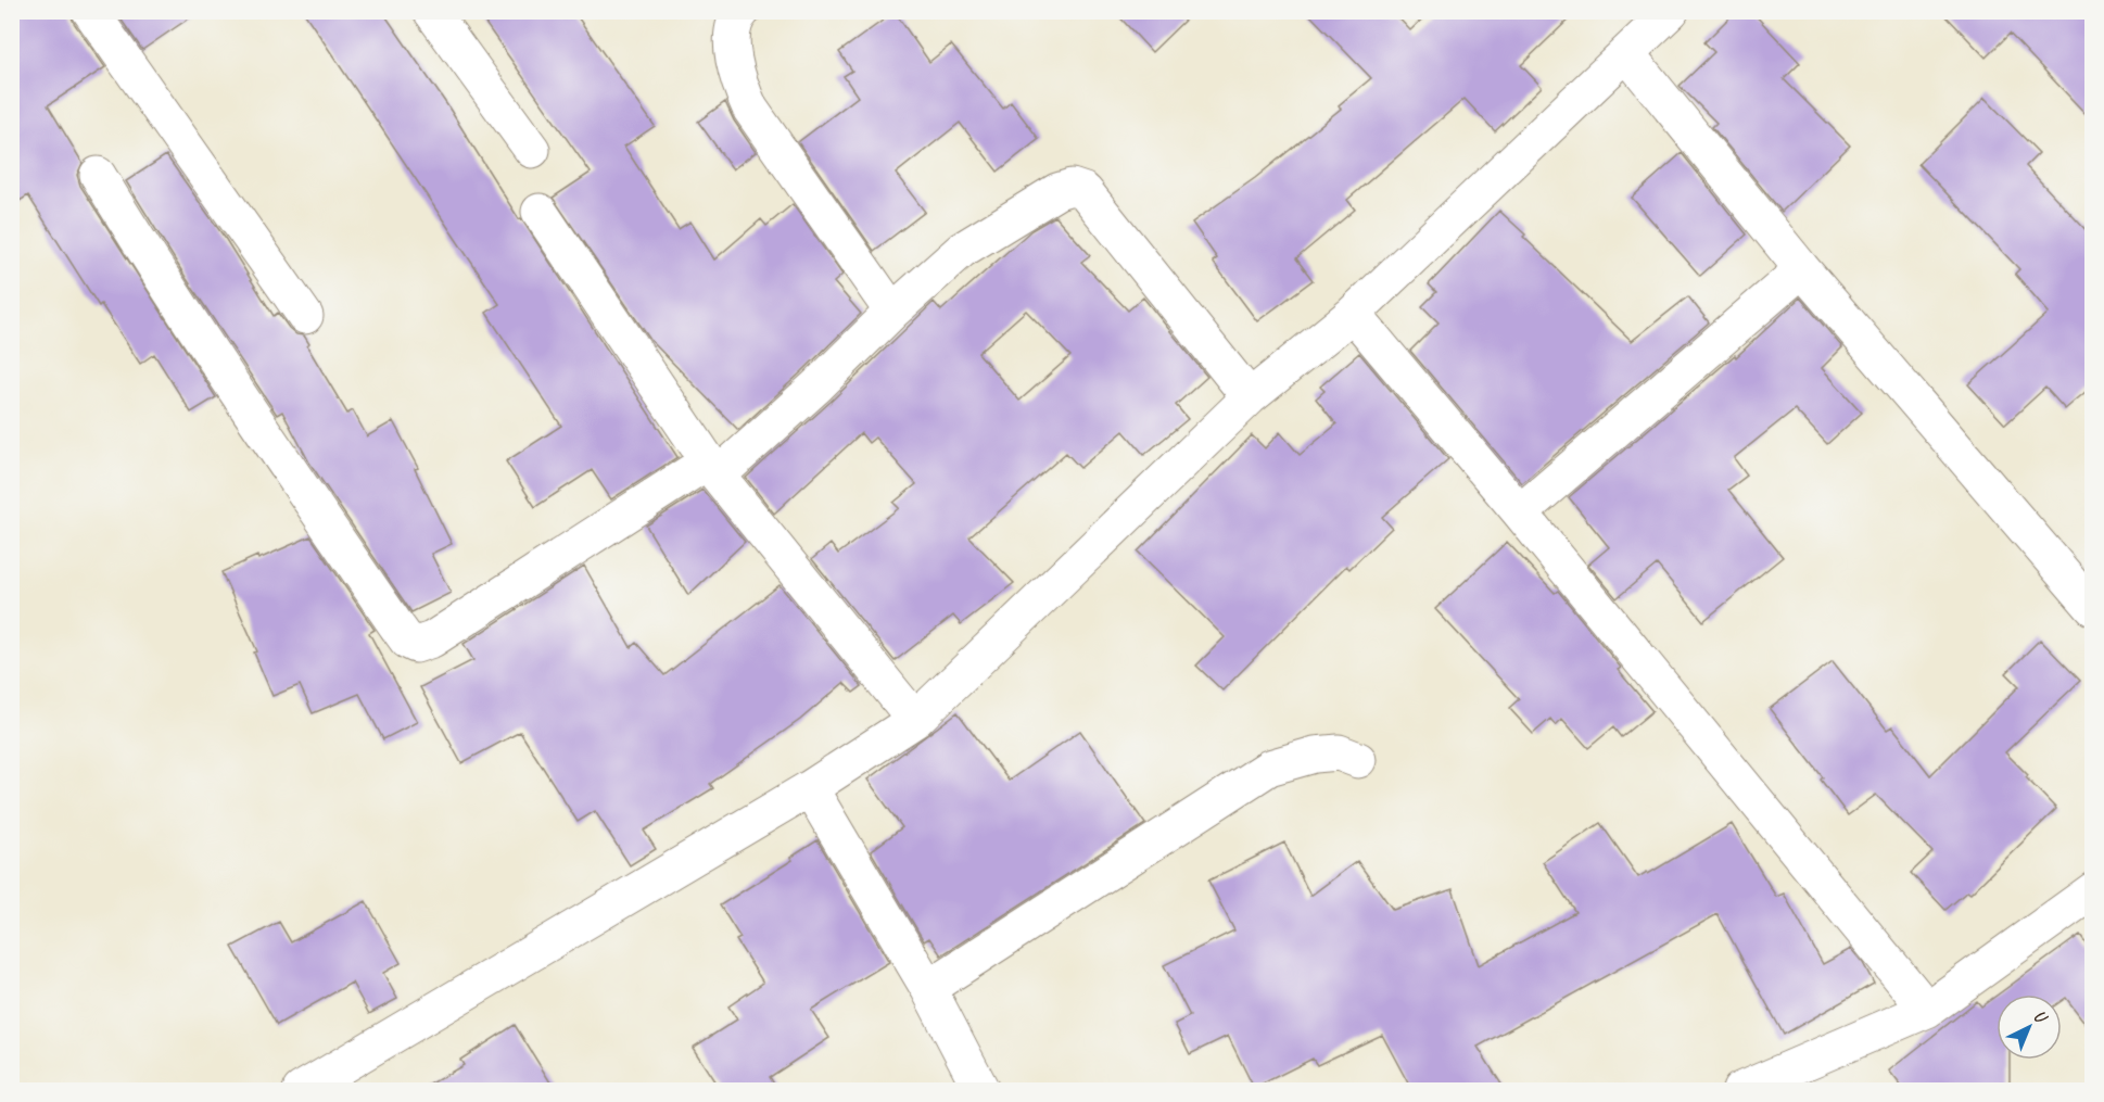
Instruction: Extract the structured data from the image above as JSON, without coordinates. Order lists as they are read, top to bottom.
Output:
{
  "north": "top right"
}
